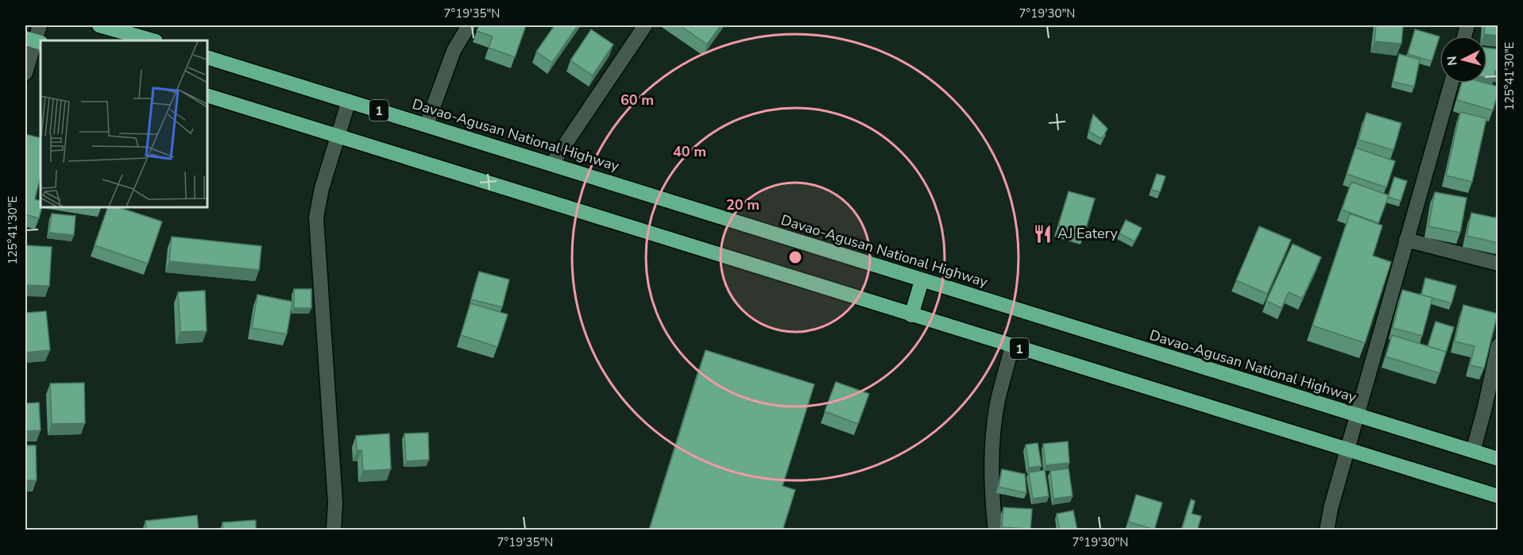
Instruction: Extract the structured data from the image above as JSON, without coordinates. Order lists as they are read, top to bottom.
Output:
{
  "streets": {
    "highway": ["1", "Davao-Agusan National Highway"]
  },
  "places": {
    "restaurant": ["AJ Eatery"]
  },
  "north": "left",
  "coordinates": ["7°19'35\"N", "7°19'30\"N", "125°41'30\"E"],
  "rings": ["60 m", "40 m", "20 m"]
}
